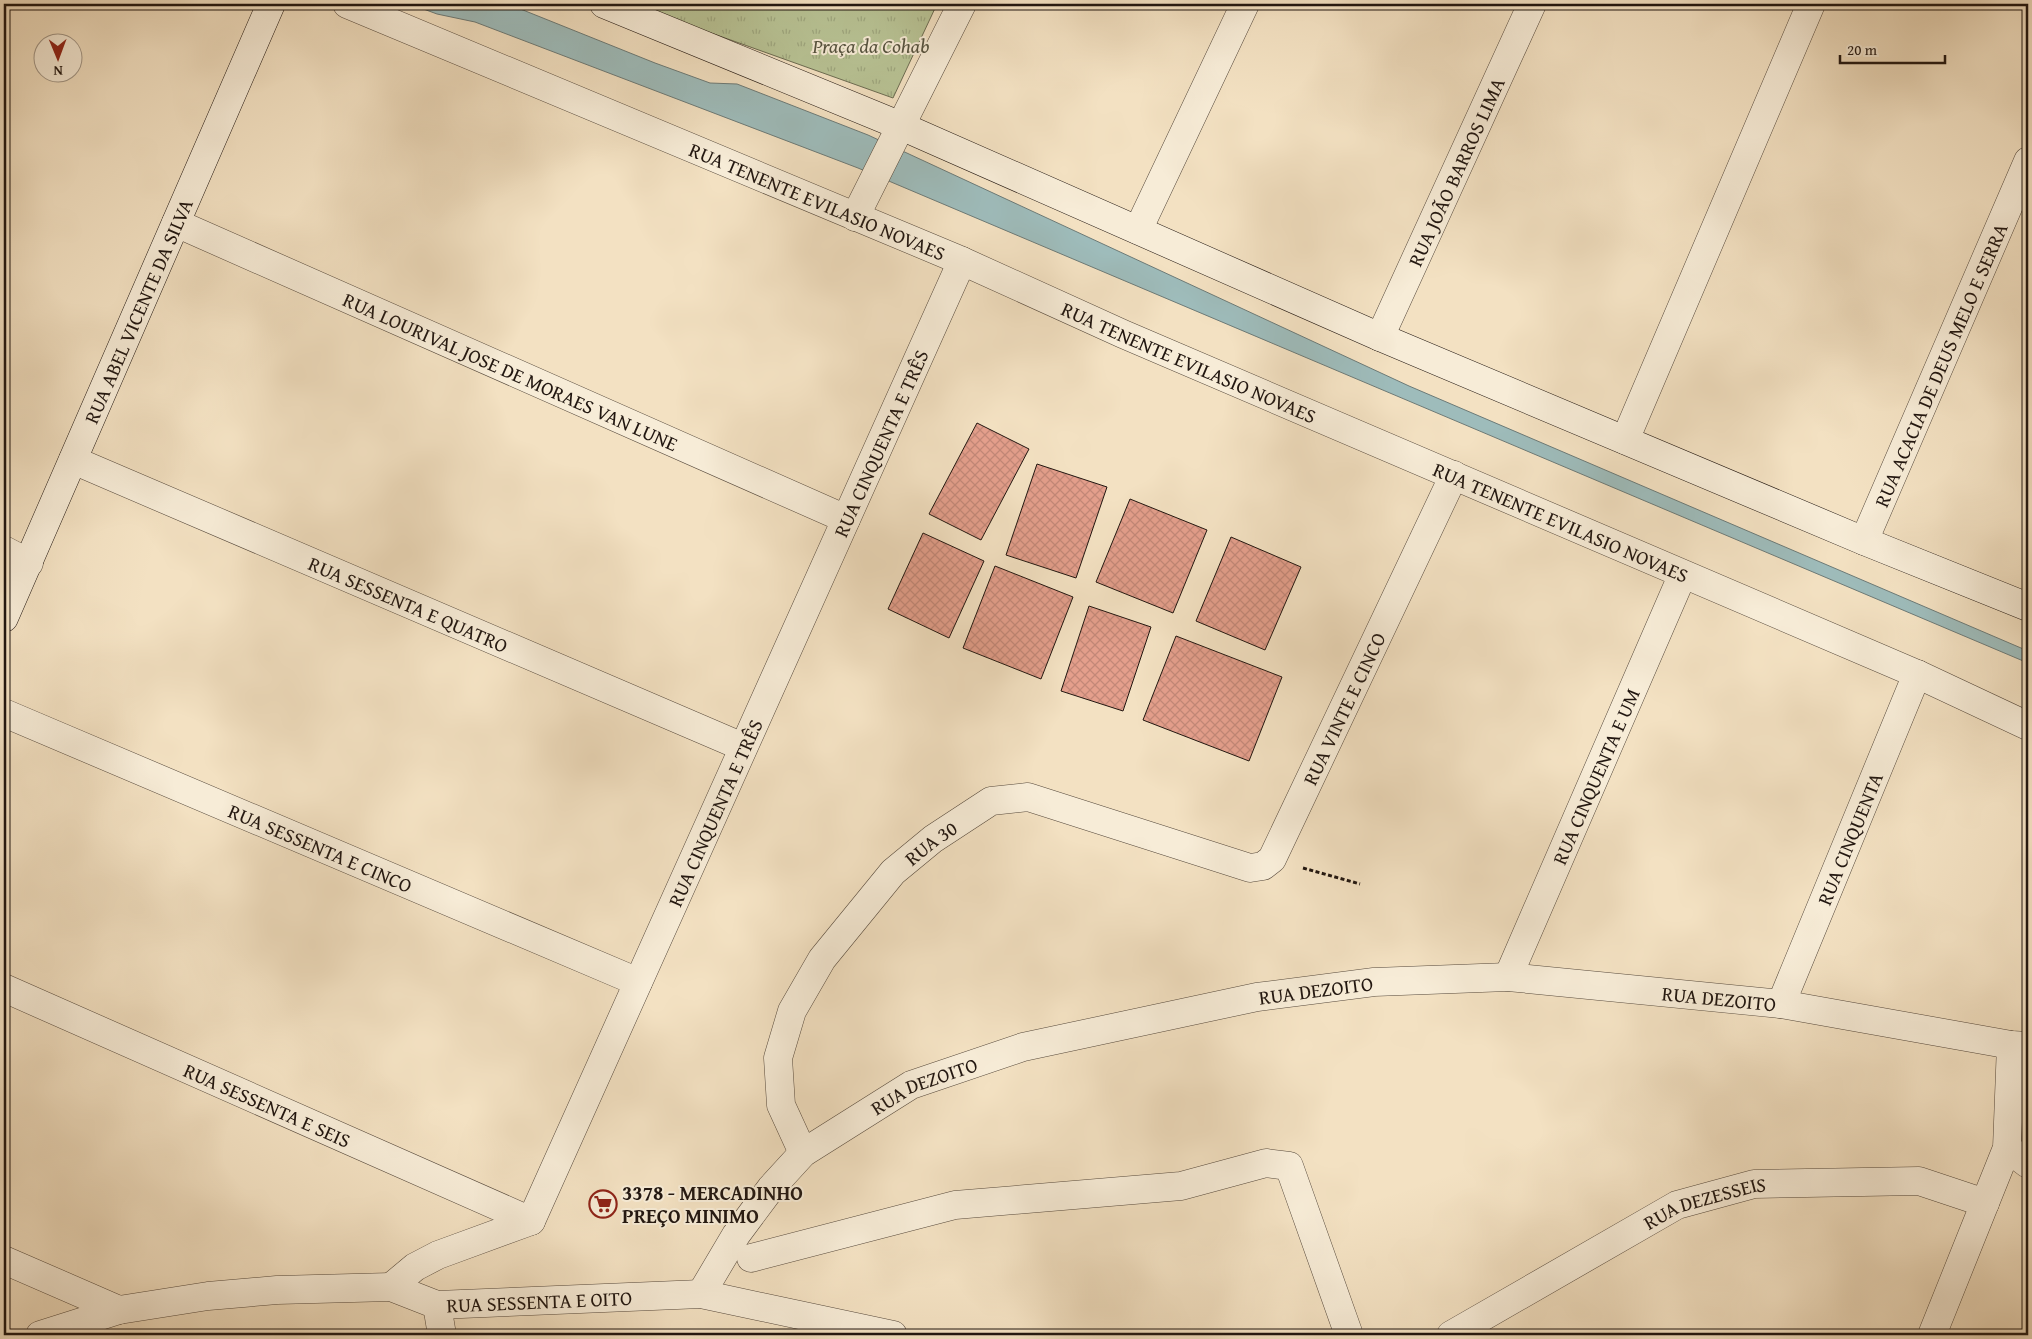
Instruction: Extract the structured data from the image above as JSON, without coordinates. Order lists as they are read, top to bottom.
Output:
{
  "streets": {
    "street": [
      "RUA JOÃO BARROS LIMA",
      "RUA TENENTE EVILASIO NOVAES",
      "RUA ABEL VICENTE DA SILVA",
      "RUA ACACIA DE DEUS MELO E SERRA",
      "RUA LOURIVAL JOSE DE MORAES VAN LUNE",
      "RUA CINQUENTA E TRÊS",
      "RUA SESSENTA E QUATRO",
      "RUA VINTE E CINCO",
      "RUA CINQUENTA E UM",
      "RUA CINQUENTA",
      "RUA 30",
      "RUA SESSENTA E CINCO",
      "RUA DEZOITO",
      "RUA SESSENTA E SEIS",
      "RUA DEZESSEIS",
      "RUA SESSENTA E OITO"
    ]
  },
  "crossings": [
    ["RUA TENENTE EVILASIO NOVAES", "RUA CINQUENTA E TRÊS"],
    ["RUA TENENTE EVILASIO NOVAES", "RUA VINTE E CINCO"],
    ["RUA TENENTE EVILASIO NOVAES", "RUA CINQUENTA E UM"],
    ["RUA TENENTE EVILASIO NOVAES", "RUA CINQUENTA"],
    ["RUA ABEL VICENTE DA SILVA", "RUA LOURIVAL JOSE DE MORAES VAN LUNE"],
    ["RUA ABEL VICENTE DA SILVA", "RUA SESSENTA E QUATRO"],
    ["RUA LOURIVAL JOSE DE MORAES VAN LUNE", "RUA CINQUENTA E TRÊS"],
    ["RUA CINQUENTA E TRÊS", "RUA SESSENTA E QUATRO"],
    ["RUA CINQUENTA E TRÊS", "RUA SESSENTA E CINCO"],
    ["RUA CINQUENTA E TRÊS", "RUA SESSENTA E SEIS"],
    ["RUA VINTE E CINCO", "RUA 30"],
    ["RUA CINQUENTA E UM", "RUA DEZOITO"],
    ["RUA CINQUENTA", "RUA DEZOITO"],
    ["RUA 30", "RUA DEZOITO"],
    ["RUA DEZOITO", "RUA SESSENTA E OITO"]
  ],
  "parks": ["Praça da Cohab"],
  "places": {
    "supermarket": ["3378 - MERCADINHO PREÇO MINIMO"]
  },
  "scale_bar": "20 m",
  "north": "bottom"
}
